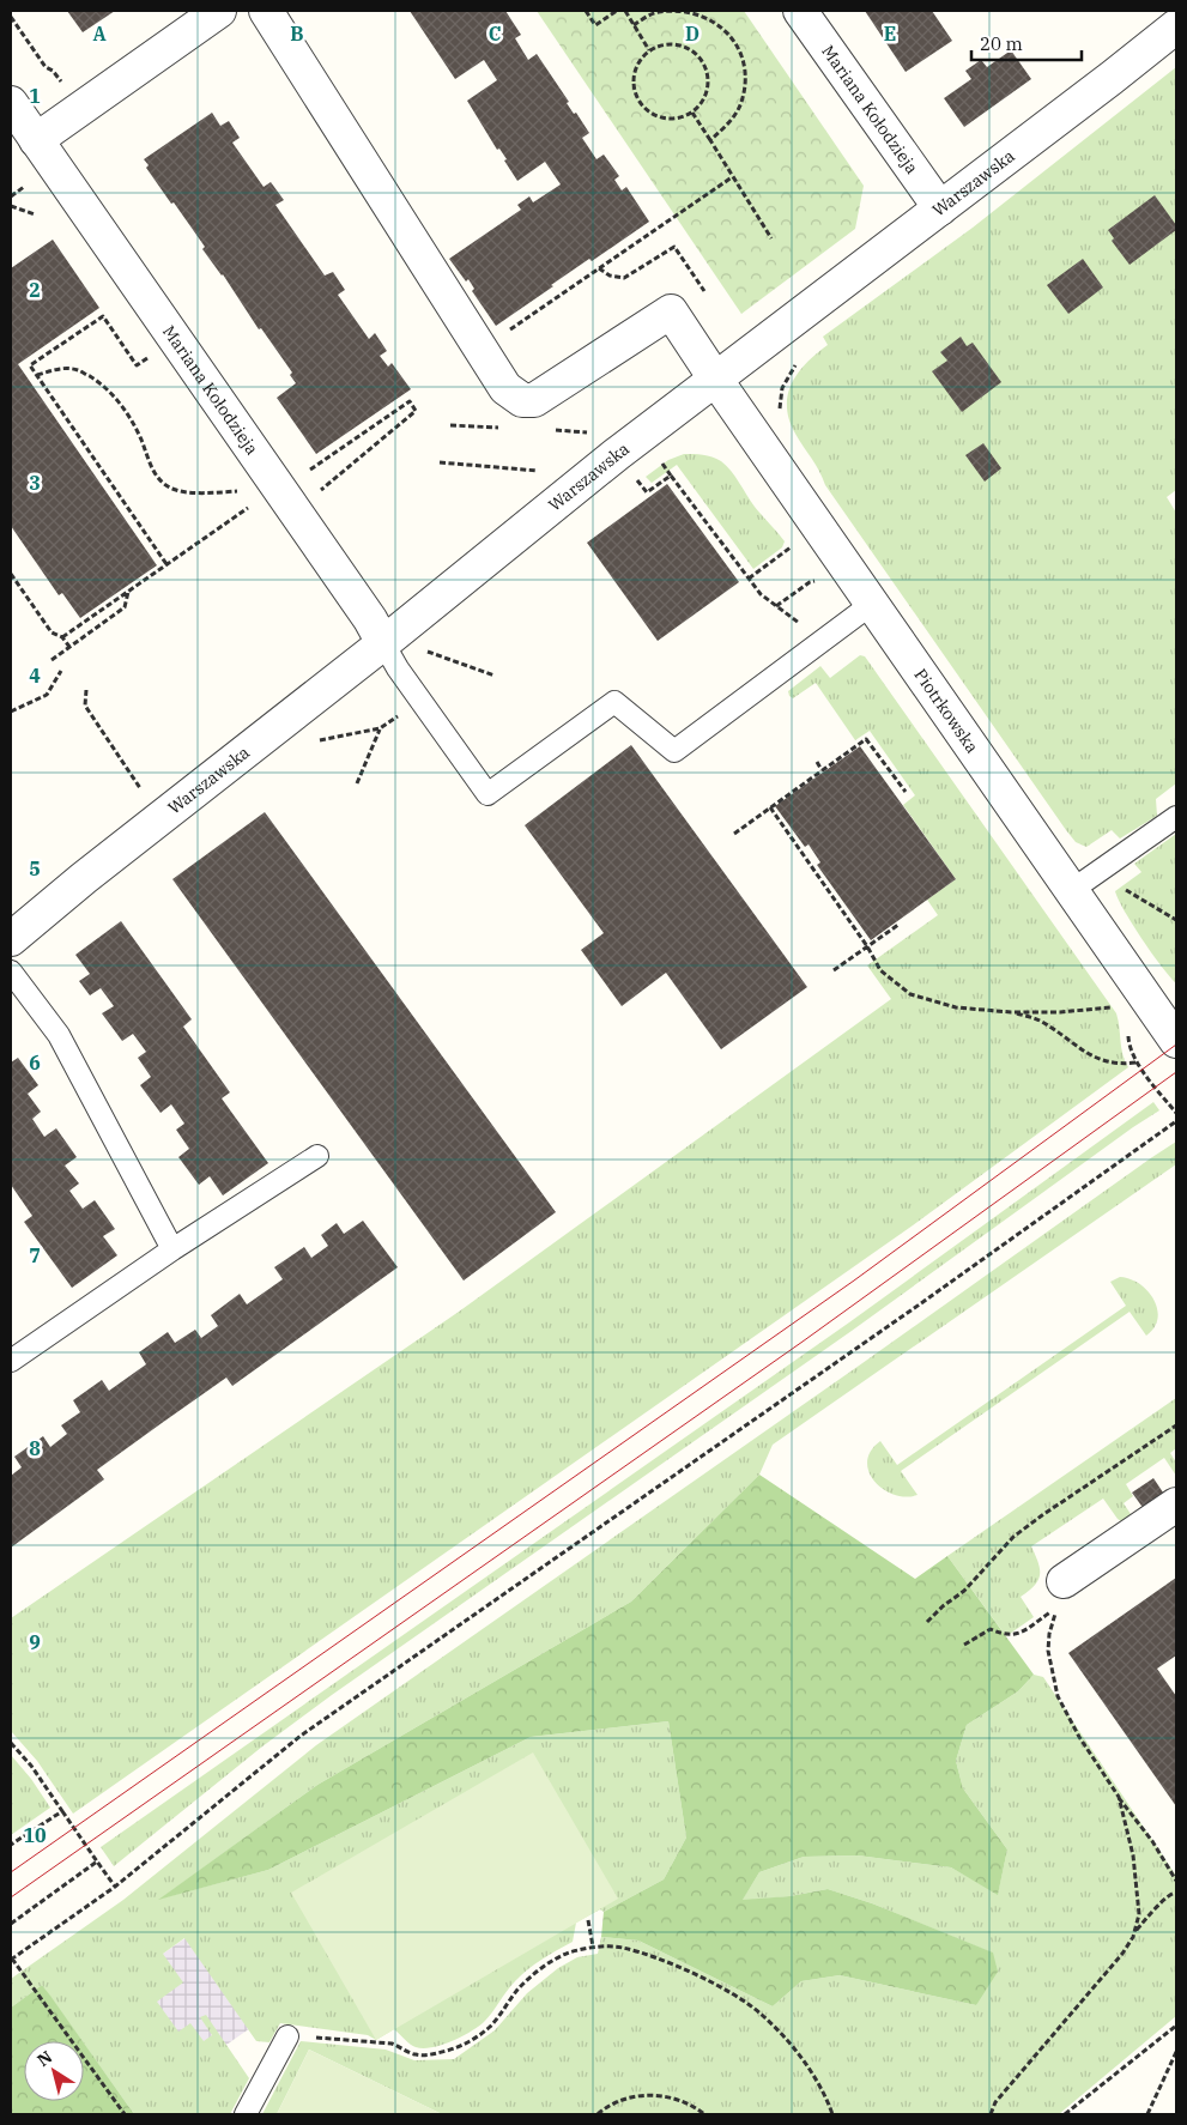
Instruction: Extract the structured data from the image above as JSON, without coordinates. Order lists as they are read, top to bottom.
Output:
{
  "streets": {
    "street": ["Mariana Kołodzieja", "Warszawska", "Piotrkowska"]
  },
  "crossings": [
    ["Mariana Kołodzieja", "Warszawska"],
    ["Warszawska", "Piotrkowska"]
  ],
  "scale_bar": "20 m",
  "north": "top left",
  "grid": {
    "columns": [
      "A",
      "B",
      "C",
      "D",
      "E"
    ],
    "rows": [
      "1",
      "2",
      "3",
      "4",
      "5",
      "6",
      "7",
      "8",
      "9",
      "10"
    ]
  }
}
